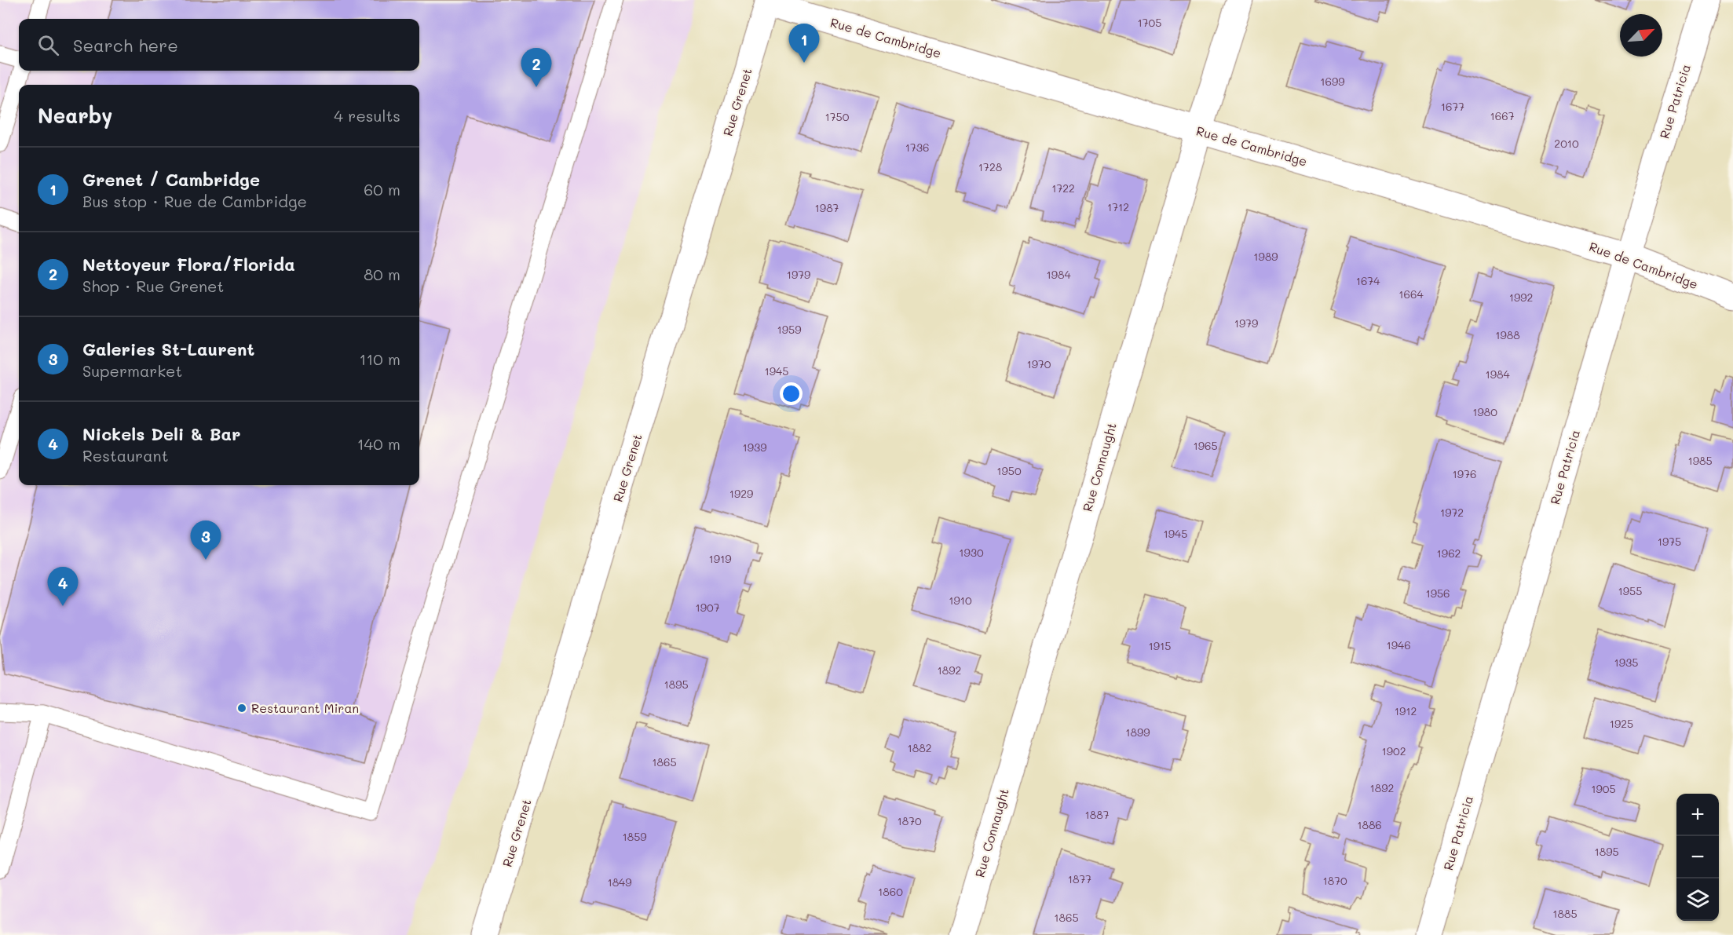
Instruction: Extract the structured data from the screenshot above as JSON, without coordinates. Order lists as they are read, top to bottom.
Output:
{
  "streets": {
    "street": [
      "Rue de Cambridge",
      "Rue Patricia",
      "Rue Grenet",
      "Rue Connaught"
    ]
  },
  "crossings": [
    ["Rue de Cambridge", "Rue Patricia"],
    ["Rue de Cambridge", "Rue Grenet"],
    ["Rue de Cambridge", "Rue Connaught"]
  ],
  "places": ["Restaurant Miran"],
  "house_numbers": [
    "1705",
    "1699",
    "1677",
    "1667",
    "1750",
    "2010",
    "1736",
    "1728",
    "1722",
    "1712",
    "1987",
    "1989",
    "1979",
    "1984",
    "1674",
    "1664",
    "1992",
    "1979",
    "1959",
    "1988",
    "1970",
    "1945",
    "1984",
    "1980",
    "1965",
    "1939",
    "1985",
    "1950",
    "1976",
    "1929",
    "1972",
    "1945",
    "1975",
    "1930",
    "1962",
    "1919",
    "1955",
    "1956",
    "1910",
    "1907",
    "1946",
    "1915",
    "1935",
    "1892",
    "1895",
    "1912",
    "1925",
    "1899",
    "1882",
    "1902",
    "1865",
    "1892",
    "1905",
    "1887",
    "1870",
    "1886",
    "1859",
    "1895",
    "1877",
    "1870",
    "1849",
    "1860",
    "1885",
    "1865"
  ],
  "north": "top right",
  "page": {
    "search": "Search here",
    "pins": [
      "1",
      "2",
      "3",
      "4"
    ],
    "heading": ["Nearby", "4 results"],
    "list": [
      {
        "mark": "1",
        "name": "Grenet / Cambridge",
        "note": "Bus stop · Rue de Cambridge",
        "value": "60 m"
      },
      {
        "mark": "2",
        "name": "Nettoyeur Flora/Florida",
        "note": "Shop · Rue Grenet",
        "value": "80 m"
      },
      {
        "mark": "3",
        "name": "Galeries St-Laurent",
        "note": "Supermarket",
        "value": "110 m"
      },
      {
        "mark": "4",
        "name": "Nickels Deli & Bar",
        "note": "Restaurant",
        "value": "140 m"
      }
    ],
    "map_buttons": ["+", "−"]
  }
}
